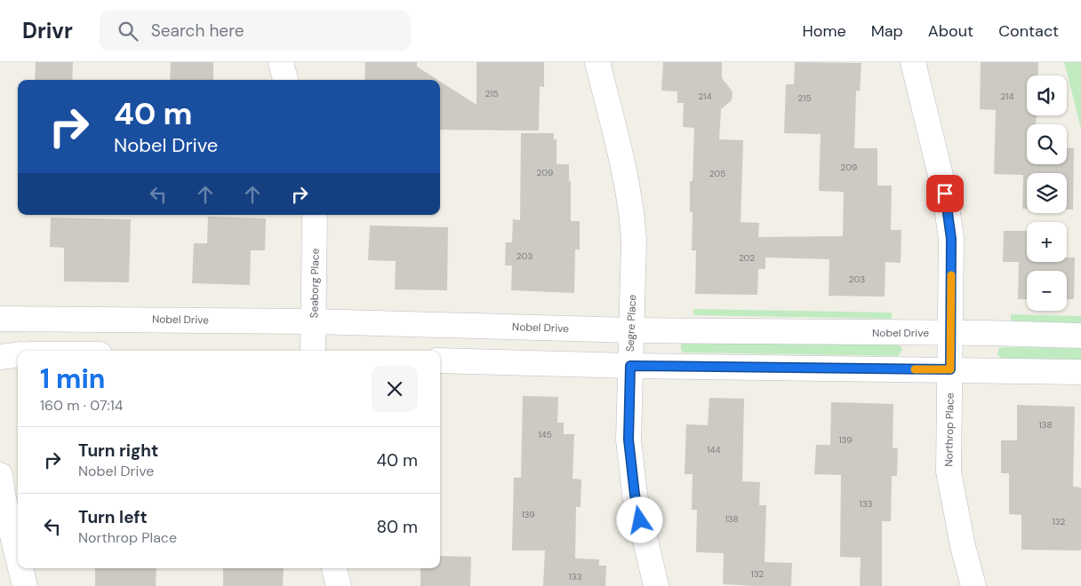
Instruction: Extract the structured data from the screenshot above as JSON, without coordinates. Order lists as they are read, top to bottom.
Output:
{
  "streets": {
    "street": [
      "Seaborg Place",
      "Nobel Drive",
      "Segre Place",
      "Northrop Place"
    ]
  },
  "crossings": [
    ["Seaborg Place", "Nobel Drive"],
    ["Nobel Drive", "Segre Place"],
    ["Nobel Drive", "Northrop Place"]
  ],
  "house_numbers": [
    "215",
    "214",
    "214",
    "215",
    "209",
    "209",
    "205",
    "203",
    "202",
    "203",
    "138",
    "145",
    "139",
    "144",
    "133",
    "139",
    "138",
    "132",
    "132",
    "133"
  ],
  "page": {
    "header": "Drivr",
    "search": "Search here",
    "nav": [
      "Home",
      "Map",
      "About",
      "Contact"
    ],
    "map_buttons": ["+", "−"],
    "turn": ["40 m", "Nobel Drive"],
    "heading": ["1 min", "160 m · 07:14"],
    "list": [
      {
        "name": "Turn right",
        "note": "Nobel Drive",
        "value": "40 m"
      },
      {
        "name": "Turn left",
        "note": "Northrop Place",
        "value": "80 m"
      }
    ]
  }
}
